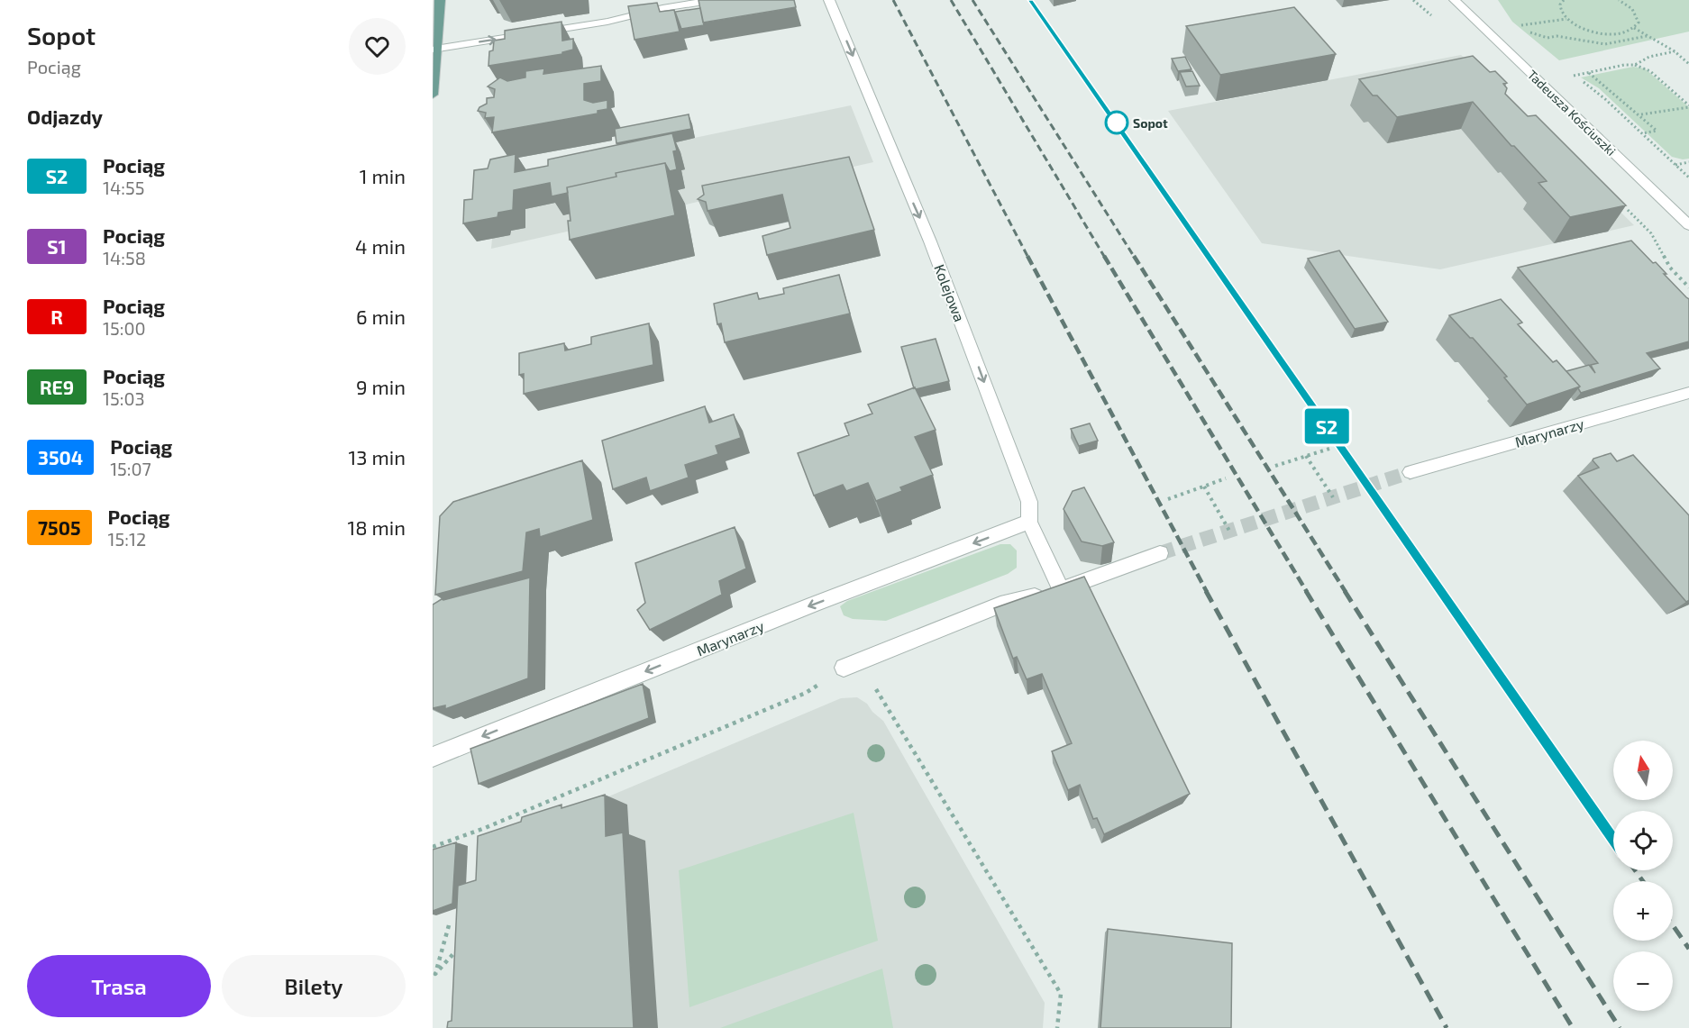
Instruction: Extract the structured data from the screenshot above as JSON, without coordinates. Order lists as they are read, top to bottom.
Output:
{
  "streets": {
    "street": ["Tadeusza Kościuszki", "Kolejowa", "Marynarzy"]
  },
  "crossings": [
    ["Kolejowa", "Marynarzy"]
  ],
  "one_way": ["Kolejowa"],
  "places": ["Sopot"],
  "north": "top",
  "page": {
    "heading": [
      ["Sopot", "Pociąg"],
      "Odjazdy"
    ],
    "on_map": "S2",
    "list": [
      {
        "mark": "S2",
        "name": "Pociąg",
        "note": "14:55",
        "value": "1 min"
      },
      {
        "mark": "S1",
        "name": "Pociąg",
        "note": "14:58",
        "value": "4 min"
      },
      {
        "mark": "R",
        "name": "Pociąg",
        "note": "15:00",
        "value": "6 min"
      },
      {
        "mark": "RE9",
        "name": "Pociąg",
        "note": "15:03",
        "value": "9 min"
      },
      {
        "mark": "3504",
        "name": "Pociąg",
        "note": "15:07",
        "value": "13 min"
      },
      {
        "mark": "7505",
        "name": "Pociąg",
        "note": "15:12",
        "value": "18 min"
      }
    ],
    "map_buttons": ["+", "−"],
    "buttons": ["Trasa", "Bilety"]
  }
}
